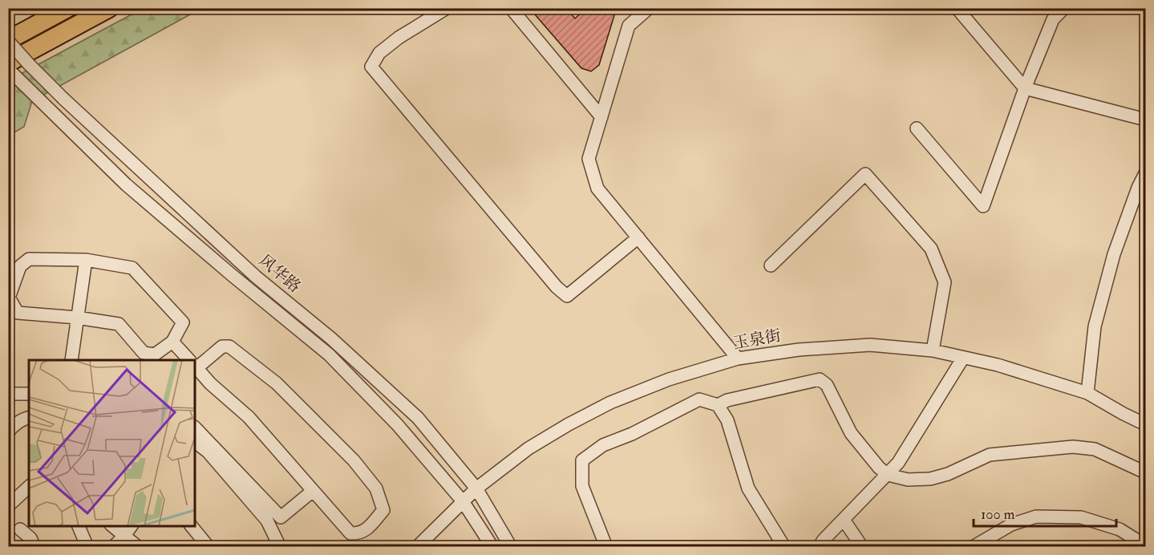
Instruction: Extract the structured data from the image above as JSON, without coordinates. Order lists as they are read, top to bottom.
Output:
{
  "streets": {
    "street": ["风华路", "玉泉街"]
  },
  "crossings": [
    ["风华路", "玉泉街"]
  ],
  "scale_bar": "100 m"
}
